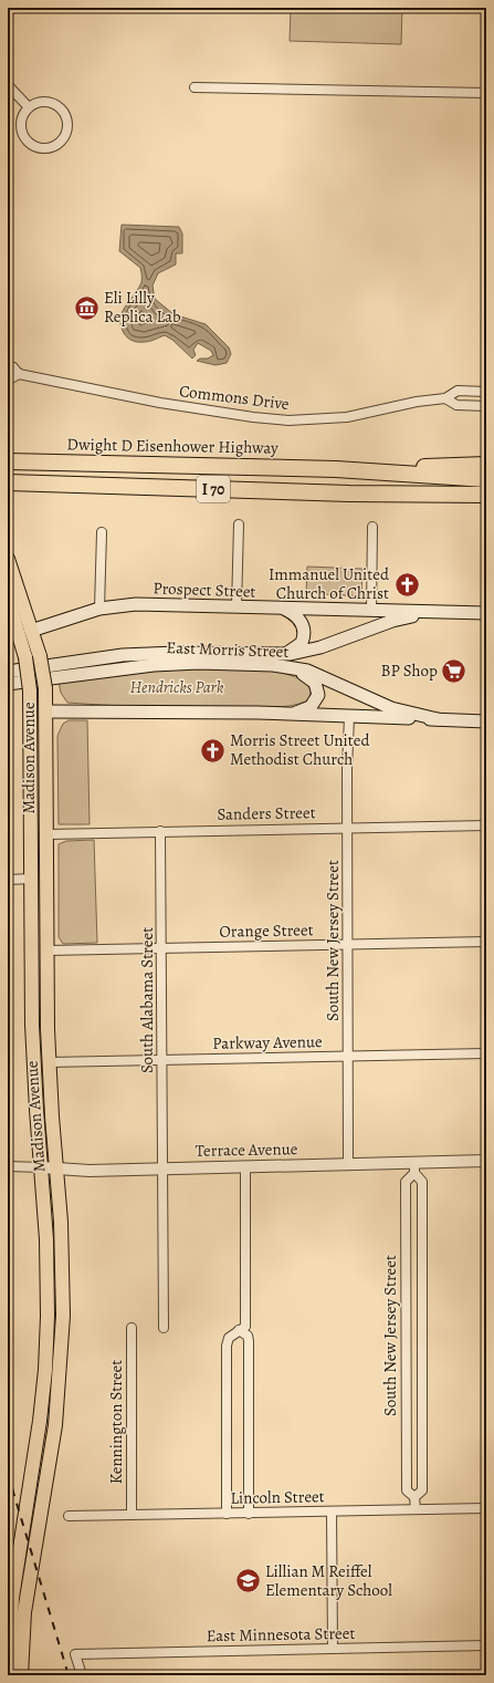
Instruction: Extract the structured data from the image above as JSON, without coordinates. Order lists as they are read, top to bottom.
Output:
{
  "streets": {
    "highway": ["Dwight D Eisenhower Highway", "I 70"],
    "main road": ["Prospect Street", "East Morris Street", "Madison Avenue"],
    "street": [
      "Commons Drive",
      "Sanders Street",
      "Orange Street",
      "South New Jersey Street",
      "South Alabama Street",
      "Parkway Avenue",
      "Terrace Avenue",
      "Kennington Street",
      "Lincoln Street",
      "East Minnesota Street"
    ]
  },
  "crossings": [
    ["Dwight D Eisenhower Highway", "I 70"],
    ["Prospect Street", "East Morris Street"],
    ["Prospect Street", "Madison Avenue"],
    ["East Morris Street", "Madison Avenue"],
    ["East Morris Street", "South New Jersey Street"],
    ["Madison Avenue", "Sanders Street"],
    ["Madison Avenue", "Orange Street"],
    ["Madison Avenue", "Parkway Avenue"],
    ["Madison Avenue", "Terrace Avenue"],
    ["Sanders Street", "South New Jersey Street"],
    ["Sanders Street", "South Alabama Street"],
    ["Orange Street", "South New Jersey Street"],
    ["Orange Street", "South Alabama Street"],
    ["South New Jersey Street", "Parkway Avenue"],
    ["South New Jersey Street", "Terrace Avenue"],
    ["South New Jersey Street", "Lincoln Street"],
    ["South Alabama Street", "Parkway Avenue"],
    ["South Alabama Street", "Terrace Avenue"],
    ["Kennington Street", "Lincoln Street"]
  ],
  "parks": ["Hendricks Park"],
  "places": {
    "museum": ["Eli Lilly Replica Lab"],
    "church": ["Immanuel United Church of Christ", "Morris Street United Methodist Church"],
    "supermarket": ["BP Shop"],
    "school or university": ["Lillian M Reiffel Elementary School"]
  }
}
